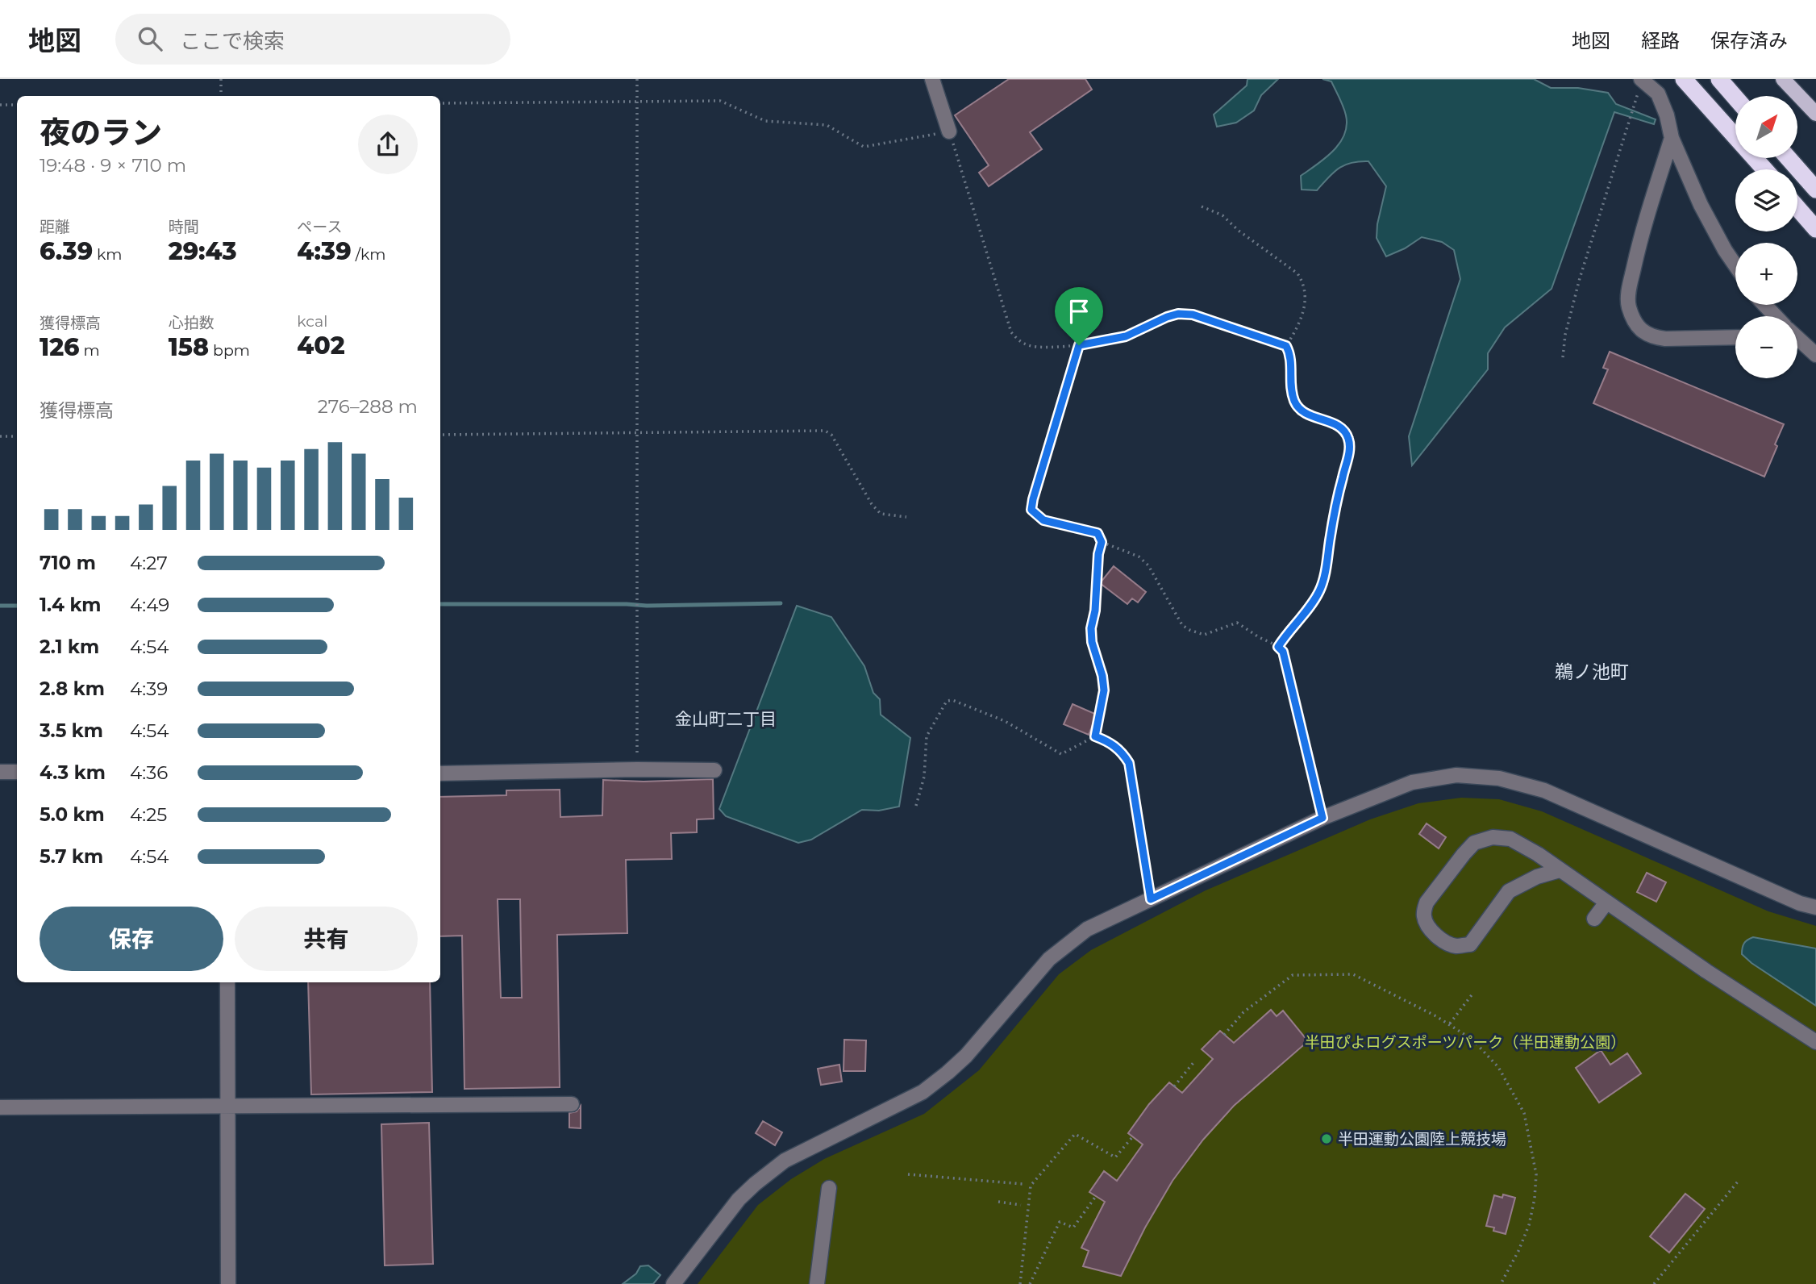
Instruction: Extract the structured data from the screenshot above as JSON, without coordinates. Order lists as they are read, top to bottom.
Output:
{
  "districts": ["鵜ノ池町", "金山町二丁目"],
  "parks": ["半田ぴよログスポーツパーク（半田運動公園）"],
  "places": ["半田運動公園陸上競技場"],
  "north": "top right",
  "page": {
    "header": "地図",
    "search": "ここで検索",
    "nav": ["地図", "経路", "保存済み"],
    "map_buttons": ["+", "−"],
    "heading": ["夜のラン", "19:48 · 9 × 710 m"],
    "stats": [
      ["距離", "6.39 km"],
      ["時間", "29:43"],
      ["ペース", "4:39 /km"],
      ["獲得標高", "126 m"],
      ["心拍数", "158 bpm"],
      ["kcal", "402"]
    ],
    "chart": ["獲得標高", "276–288 m"],
    "list": [
      {
        "name": "710 m",
        "note": "4:27"
      },
      {
        "name": "1.4 km",
        "note": "4:49"
      },
      {
        "name": "2.1 km",
        "note": "4:54"
      },
      {
        "name": "2.8 km",
        "note": "4:39"
      },
      {
        "name": "3.5 km",
        "note": "4:54"
      },
      {
        "name": "4.3 km",
        "note": "4:36"
      },
      {
        "name": "5.0 km",
        "note": "4:25"
      },
      {
        "name": "5.7 km",
        "note": "4:54"
      }
    ],
    "buttons": ["保存", "共有"]
  }
}
